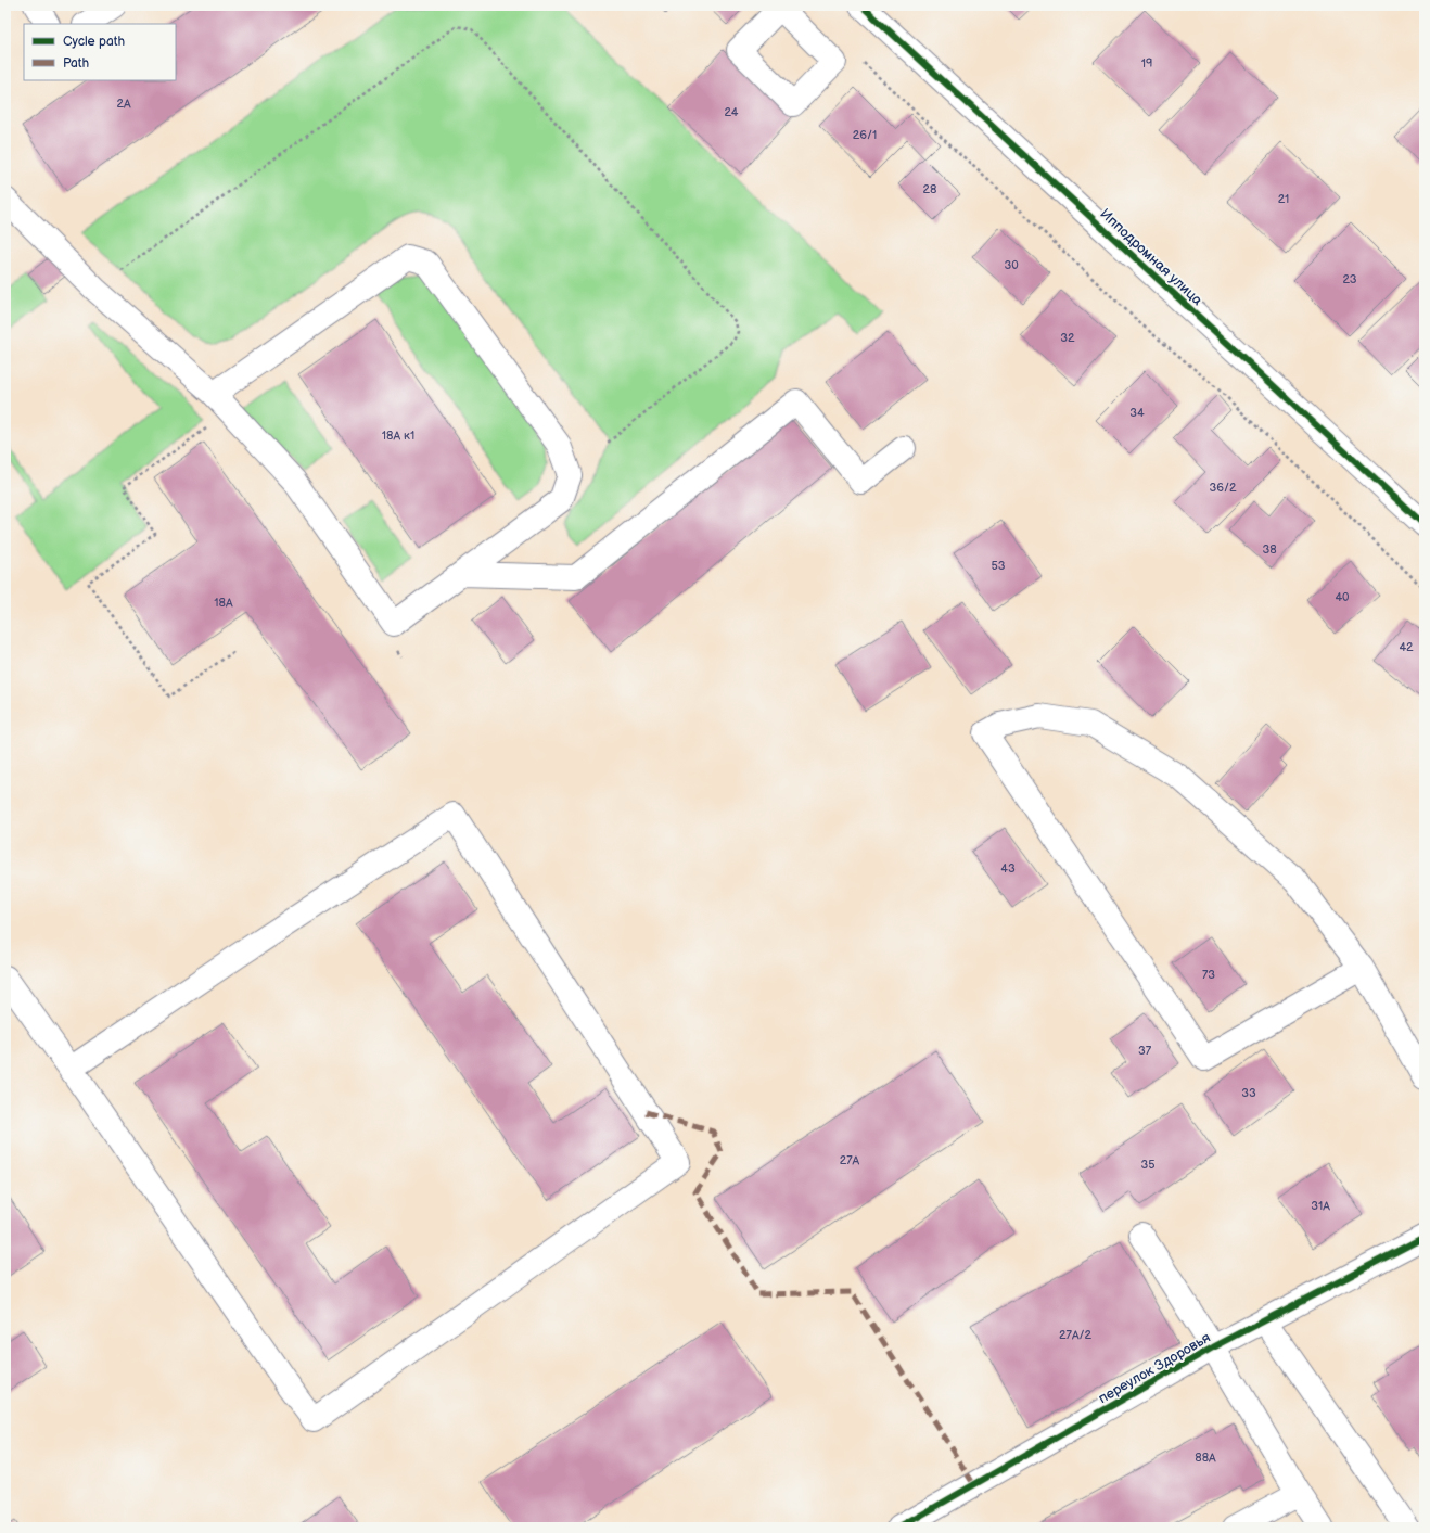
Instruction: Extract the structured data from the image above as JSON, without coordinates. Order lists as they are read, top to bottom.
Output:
{
  "streets": {
    "street": ["Ипподромная улица", "переулок Здоровья"]
  },
  "house_numbers": [
    "19",
    "2А",
    "24",
    "26/1",
    "28",
    "21",
    "30",
    "23",
    "32",
    "34",
    "18А к1",
    "36/2",
    "38",
    "53",
    "40",
    "18А",
    "42",
    "43",
    "73",
    "37",
    "33",
    "27А",
    "35",
    "31А",
    "27А/2",
    "88А"
  ],
  "legend": ["Cycle path", "Path"]
}
